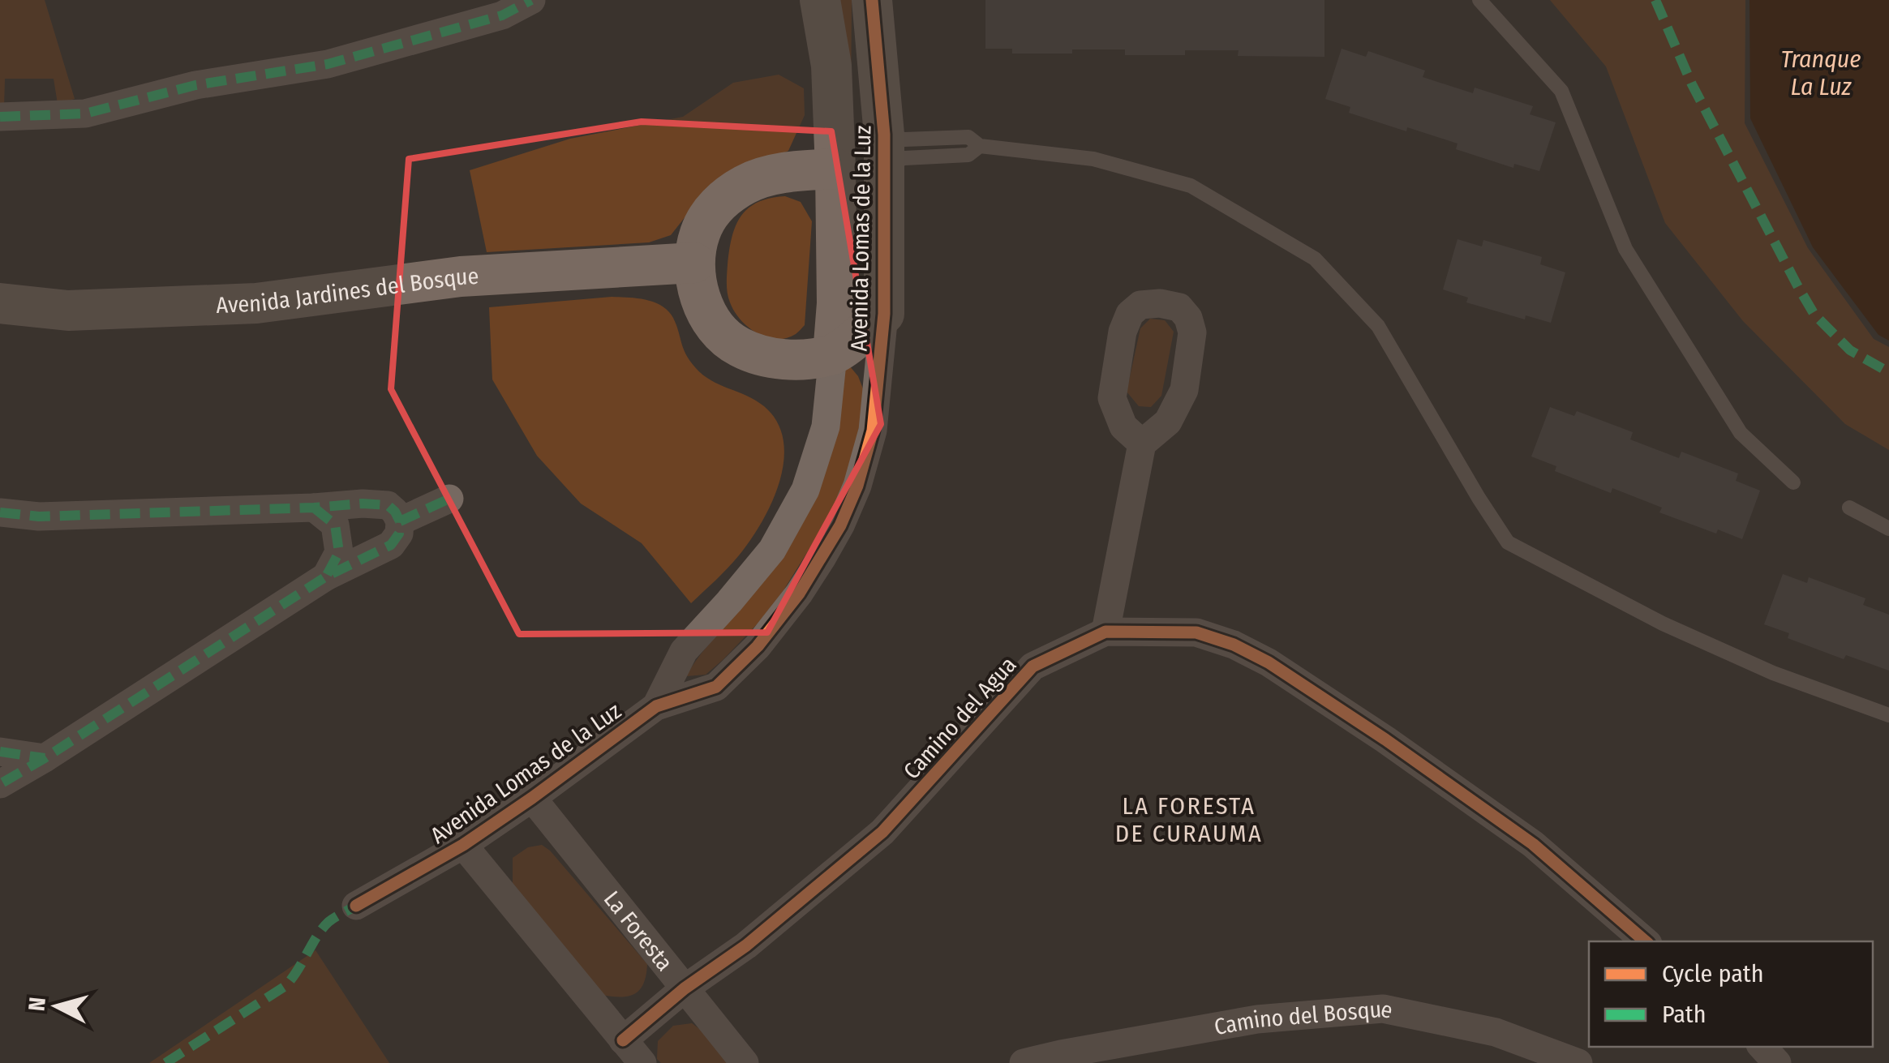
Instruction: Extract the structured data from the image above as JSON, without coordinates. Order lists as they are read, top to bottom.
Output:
{
  "streets": {
    "street": [
      "Avenida Lomas de la Luz",
      "Avenida Jardines del Bosque",
      "Camino del Agua",
      "La Foresta",
      "Camino del Bosque"
    ]
  },
  "crossings": [
    ["Avenida Lomas de la Luz", "Avenida Jardines del Bosque"],
    ["Avenida Lomas de la Luz", "La Foresta"],
    ["Camino del Agua", "La Foresta"]
  ],
  "districts": ["LA FORESTA DE CURAUMA"],
  "water": ["Tranque La Luz"],
  "legend": ["Cycle path", "Path"],
  "north": "left"
}
